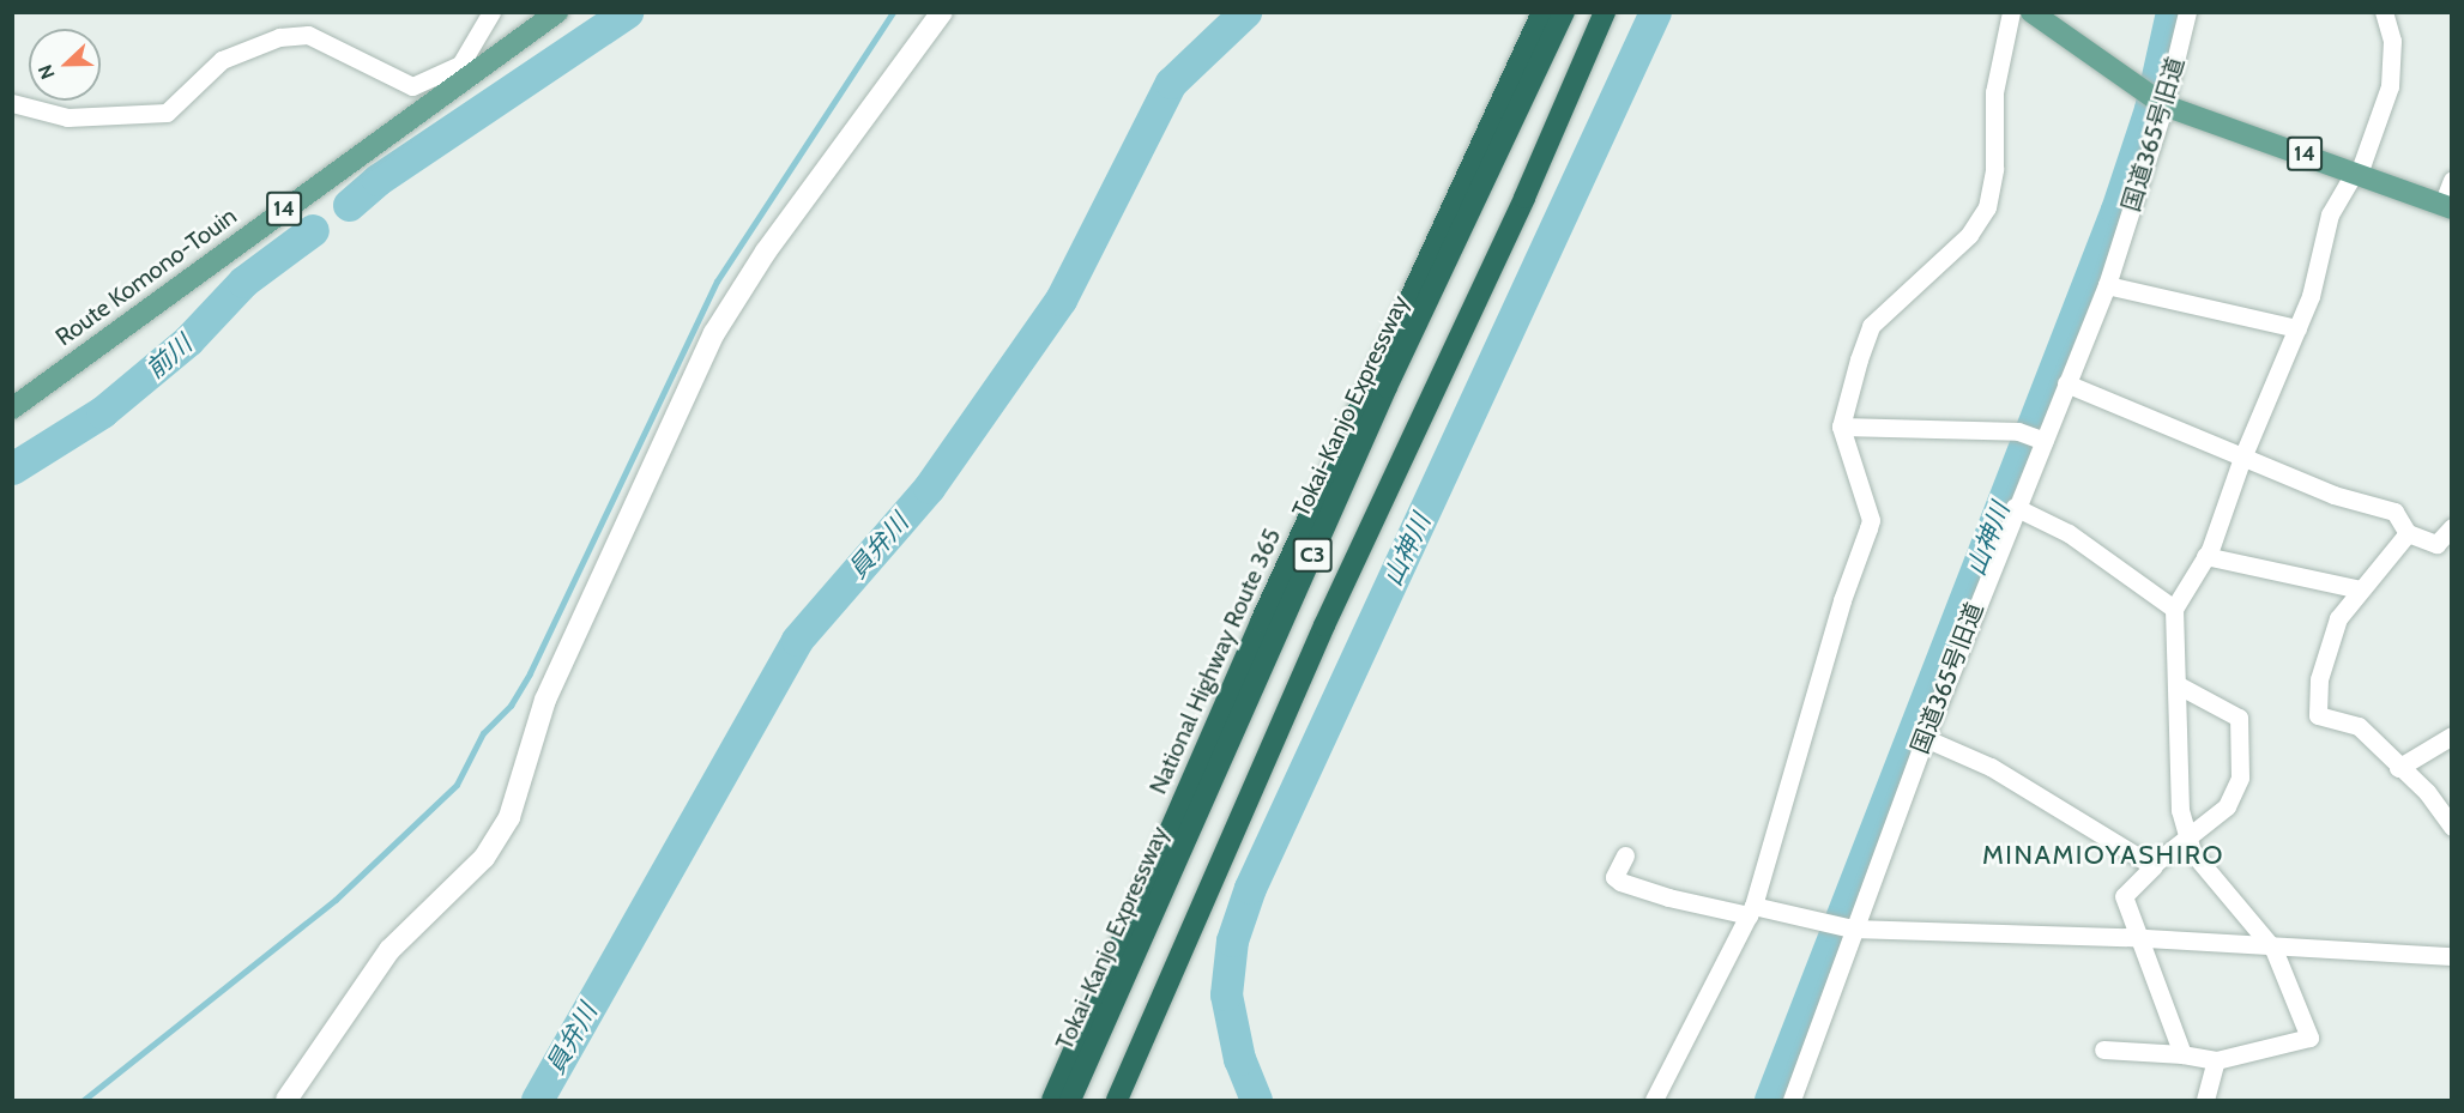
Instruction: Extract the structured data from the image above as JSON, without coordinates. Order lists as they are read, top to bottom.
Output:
{
  "streets": {
    "highway": ["Tokai-Kanjo Expressway", "C3", "National Highway Route 365"],
    "main road": ["14", "Route Komono-Touin"],
    "street": ["国道365号旧道"]
  },
  "crossings": [
    ["国道365号旧道", "14"]
  ],
  "districts": ["MINAMIOYASHIRO"],
  "water": ["前川", "山神川", "員弁川"],
  "north": "left"
}
